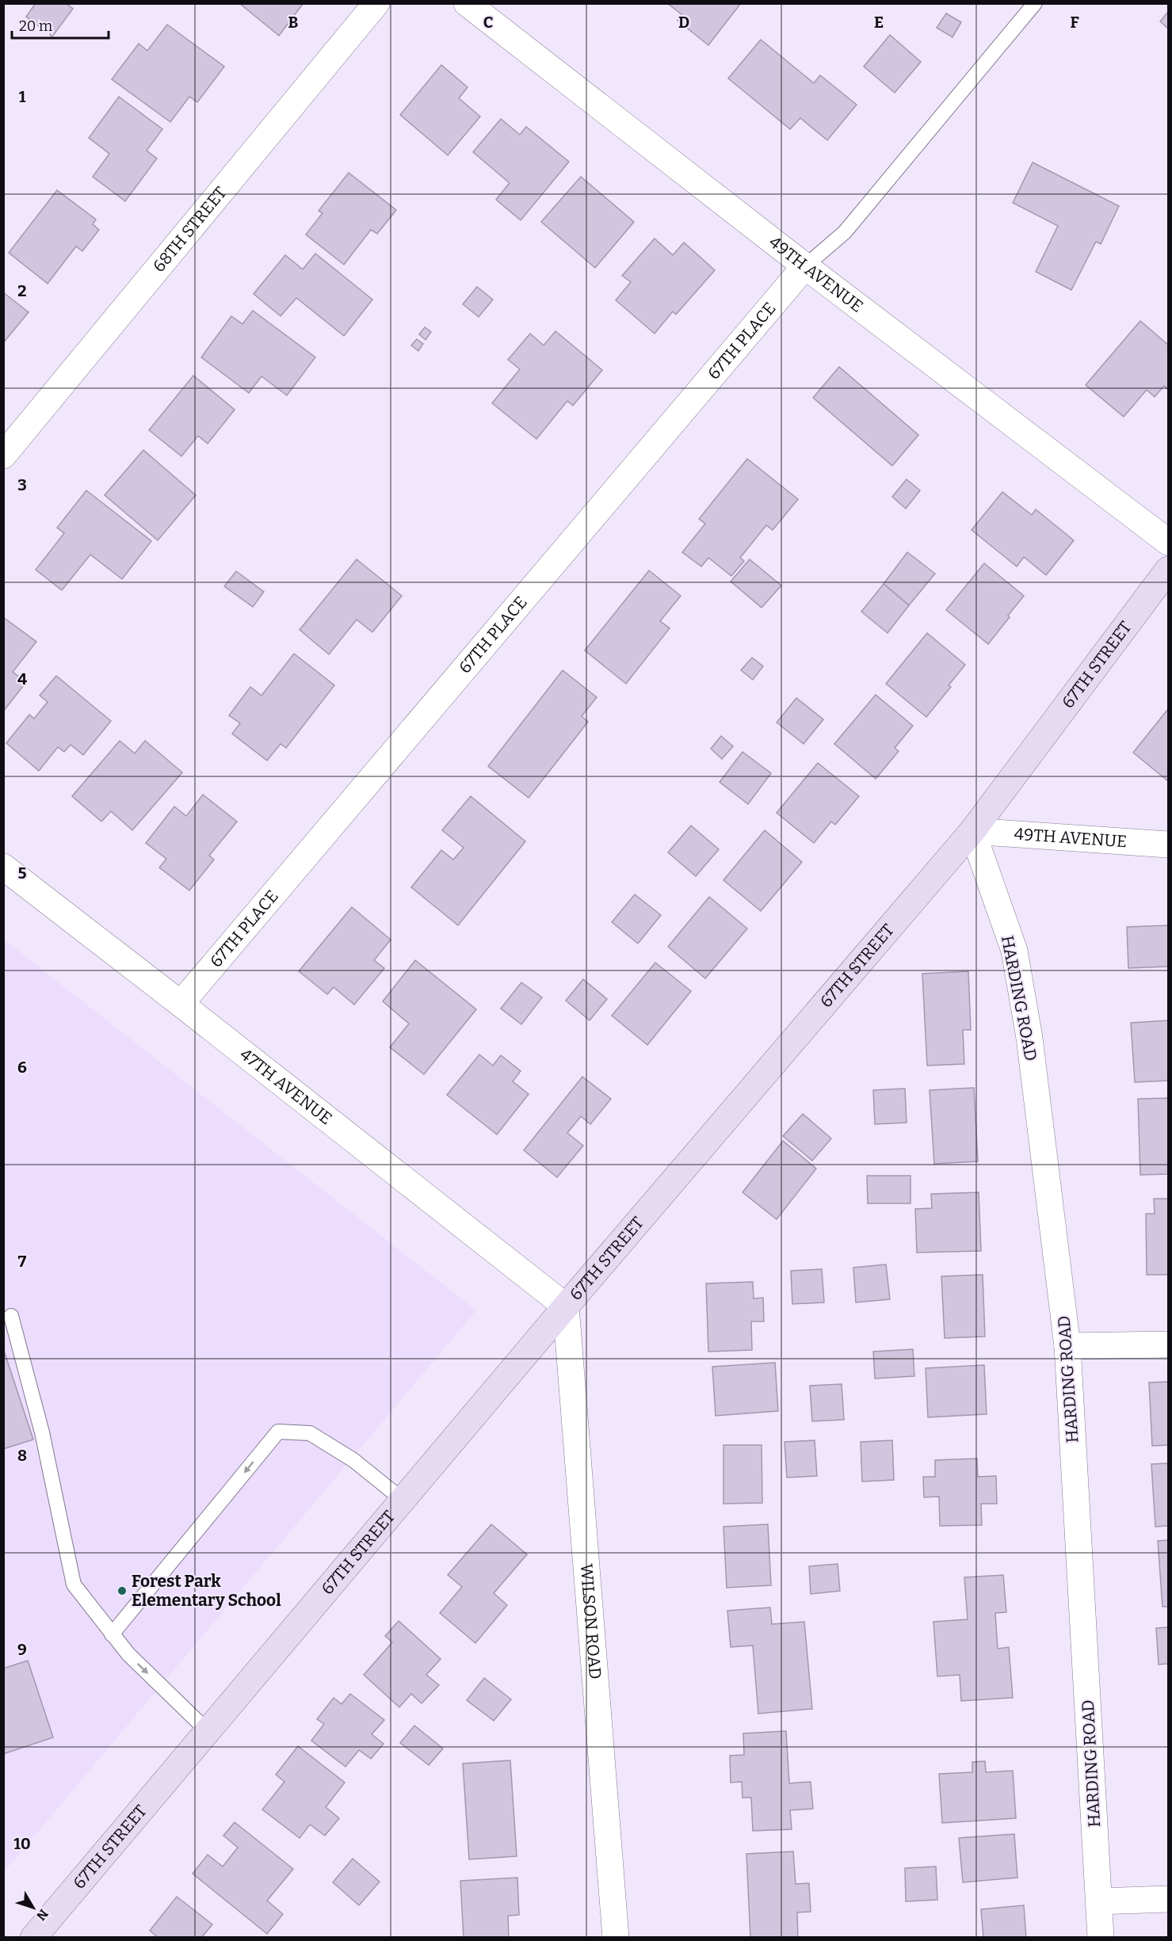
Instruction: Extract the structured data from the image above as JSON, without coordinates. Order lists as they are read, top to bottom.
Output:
{
  "streets": {
    "street": [
      "68TH STREET",
      "49TH AVENUE",
      "67TH PLACE",
      "67TH STREET",
      "HARDING ROAD",
      "47TH AVENUE",
      "WILSON ROAD"
    ]
  },
  "crossings": [
    ["49TH AVENUE", "67TH PLACE"],
    ["49TH AVENUE", "67TH STREET"],
    ["49TH AVENUE", "HARDING ROAD"],
    ["67TH PLACE", "47TH AVENUE"],
    ["67TH STREET", "HARDING ROAD"],
    ["67TH STREET", "47TH AVENUE"],
    ["67TH STREET", "WILSON ROAD"],
    ["47TH AVENUE", "WILSON ROAD"]
  ],
  "places": ["Forest Park Elementary School"],
  "scale_bar": "20 m",
  "north": "bottom right",
  "grid": {
    "columns": [
      "B",
      "C",
      "D",
      "E",
      "F"
    ],
    "rows": [
      "1",
      "2",
      "3",
      "4",
      "5",
      "6",
      "7",
      "8",
      "9",
      "10"
    ]
  }
}
